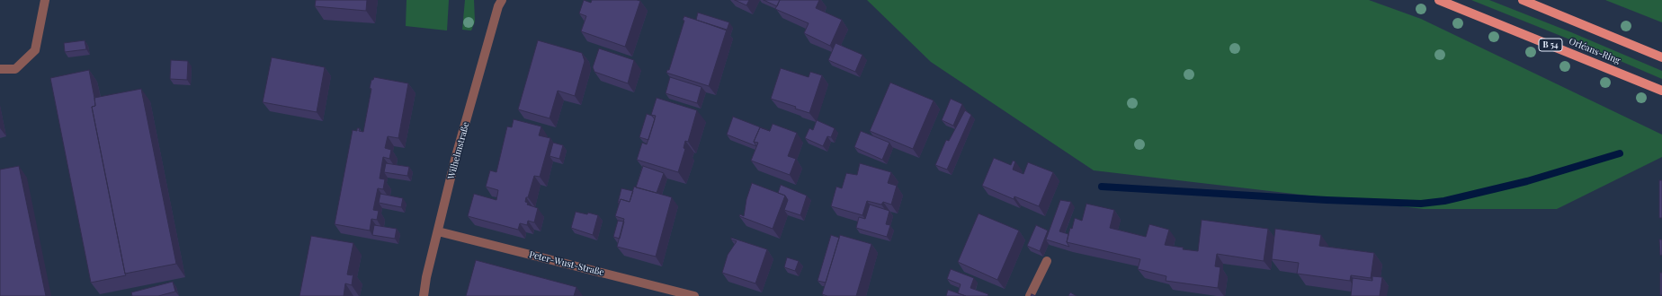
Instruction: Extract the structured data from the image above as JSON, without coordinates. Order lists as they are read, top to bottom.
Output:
{
  "streets": {
    "main road": ["B 54", "Orléans-Ring"],
    "street": ["Wilhelmstraße", "Peter-Wust-Straße"]
  },
  "crossings": [
    ["Wilhelmstraße", "Peter-Wust-Straße"]
  ]
}
